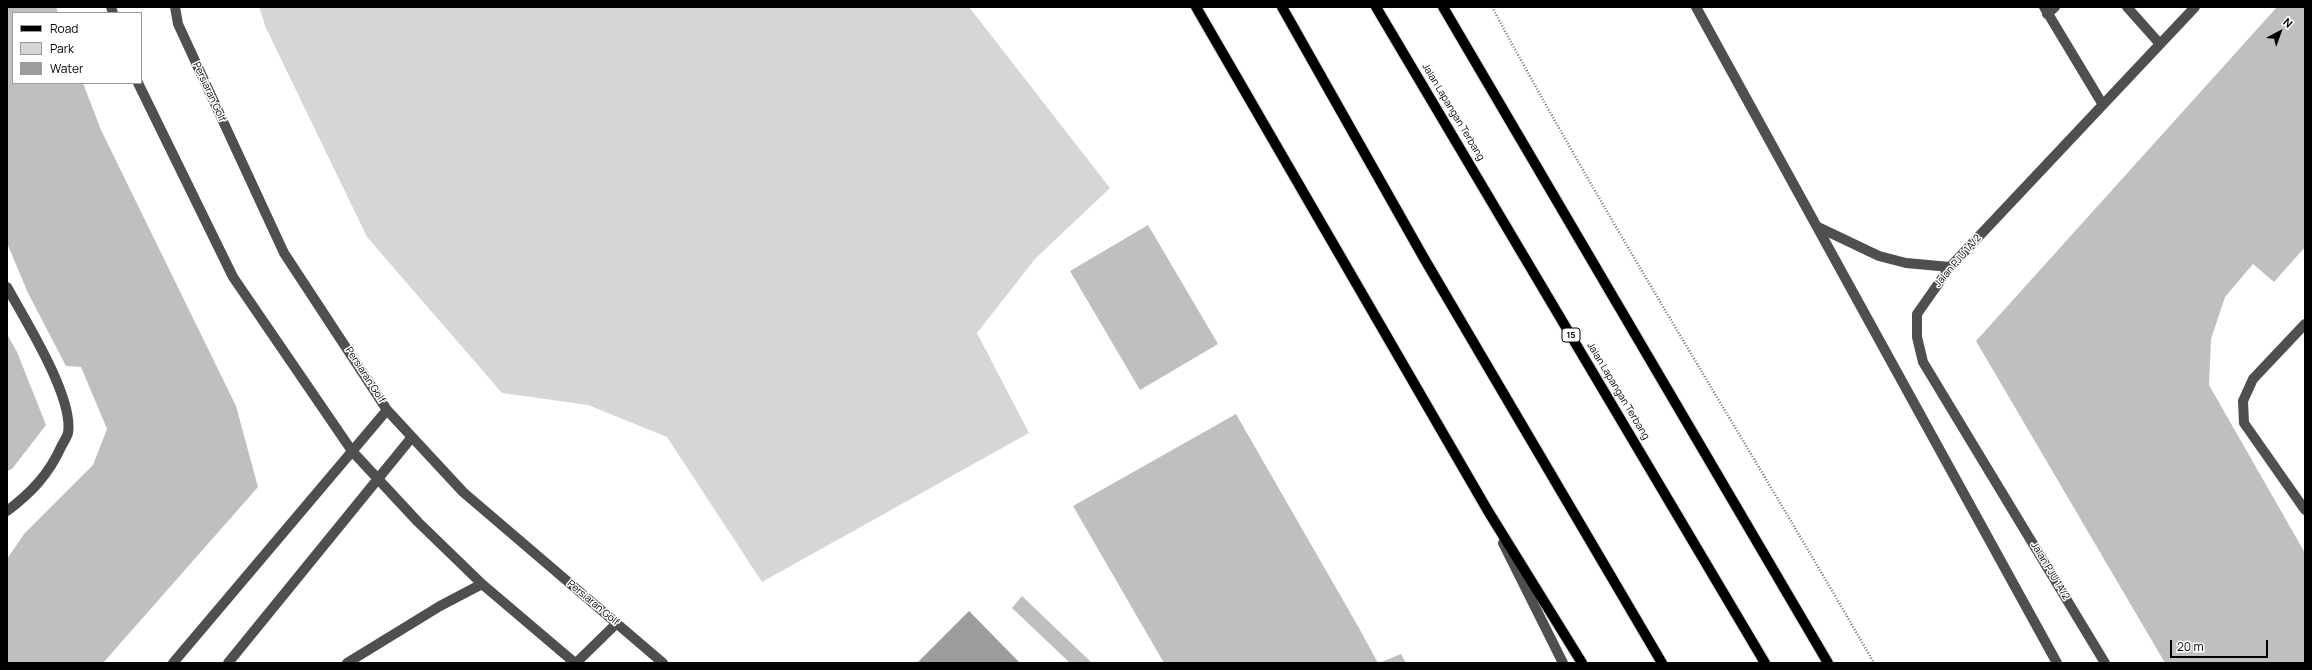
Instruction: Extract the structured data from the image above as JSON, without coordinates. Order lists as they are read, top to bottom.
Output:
{
  "streets": {
    "main road": ["Jalan Lapangan Terbang", "15"],
    "street": ["Persiaran Golf", "Jalan PJU 1A/2"]
  },
  "legend": ["Road", "Park", "Water"],
  "scale_bar": "20 m",
  "north": "top right"
}
